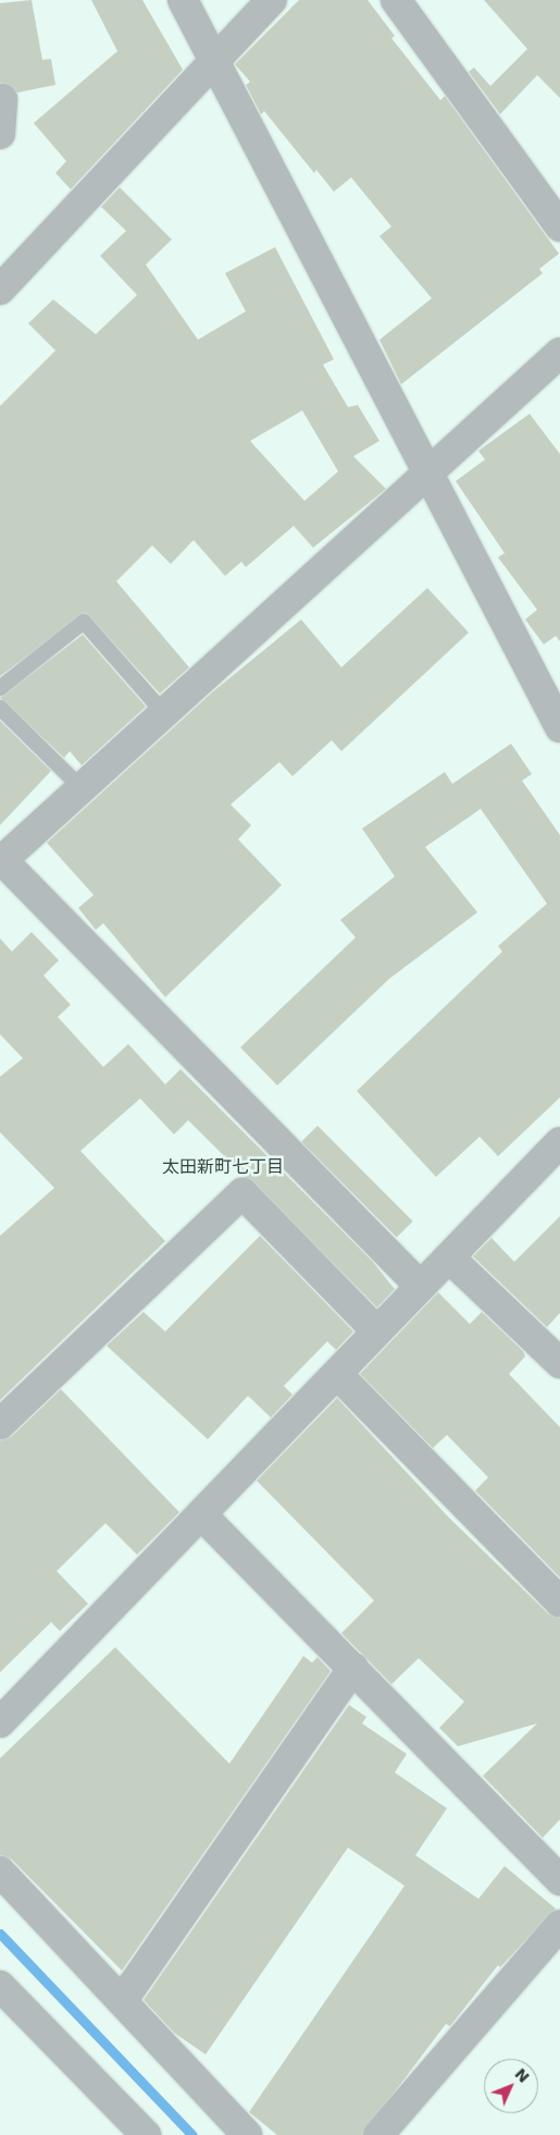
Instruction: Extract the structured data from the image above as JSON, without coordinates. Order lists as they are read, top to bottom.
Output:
{
  "districts": ["太田新町七丁目"],
  "north": "top right"
}
